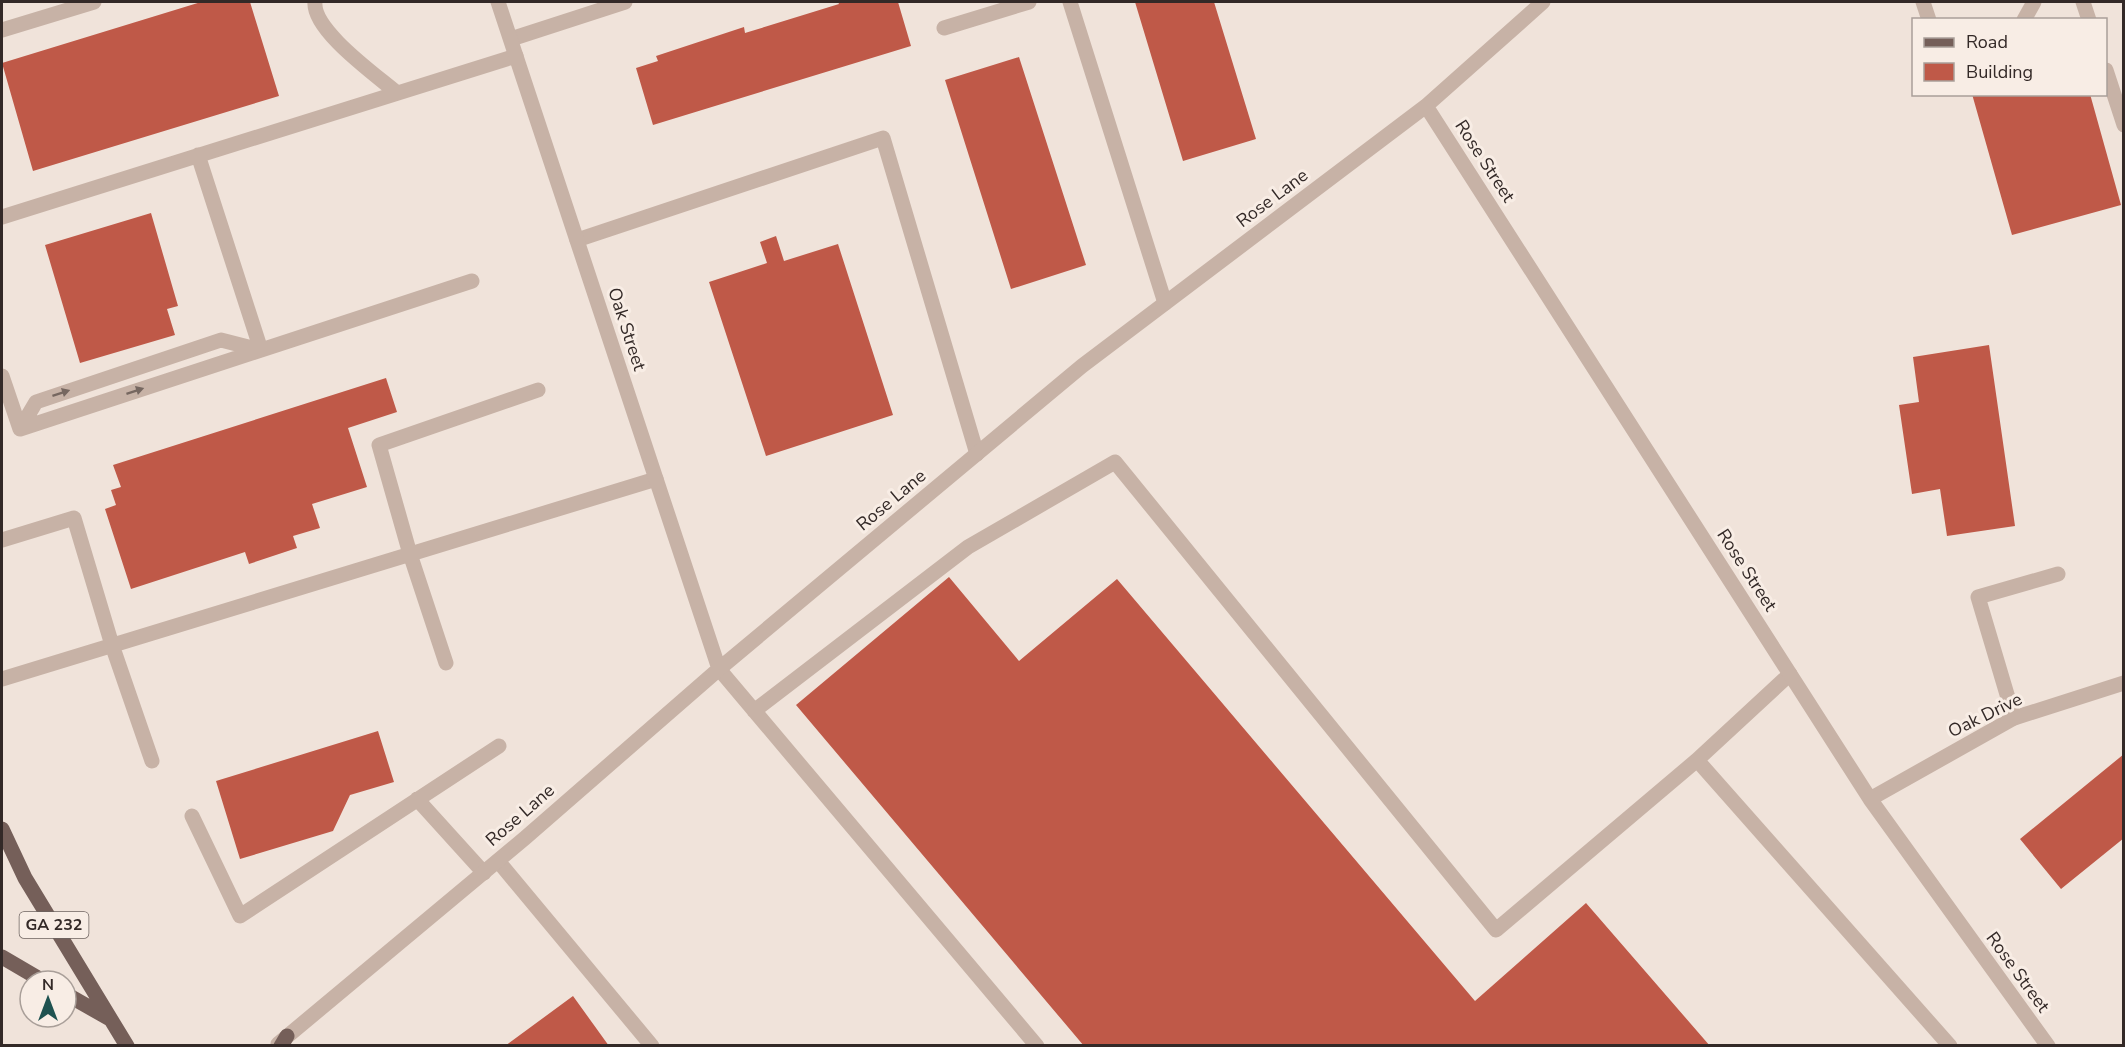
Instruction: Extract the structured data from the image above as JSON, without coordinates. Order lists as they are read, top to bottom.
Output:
{
  "streets": {
    "main road": ["GA 232"],
    "street": [
      "Rose Street",
      "Rose Lane",
      "Oak Street",
      "Oak Drive"
    ]
  },
  "crossings": [
    ["Rose Street", "Rose Lane"],
    ["Rose Street", "Oak Drive"],
    ["Rose Lane", "Oak Street"]
  ],
  "legend": ["Road", "Building"],
  "north": "top"
}
